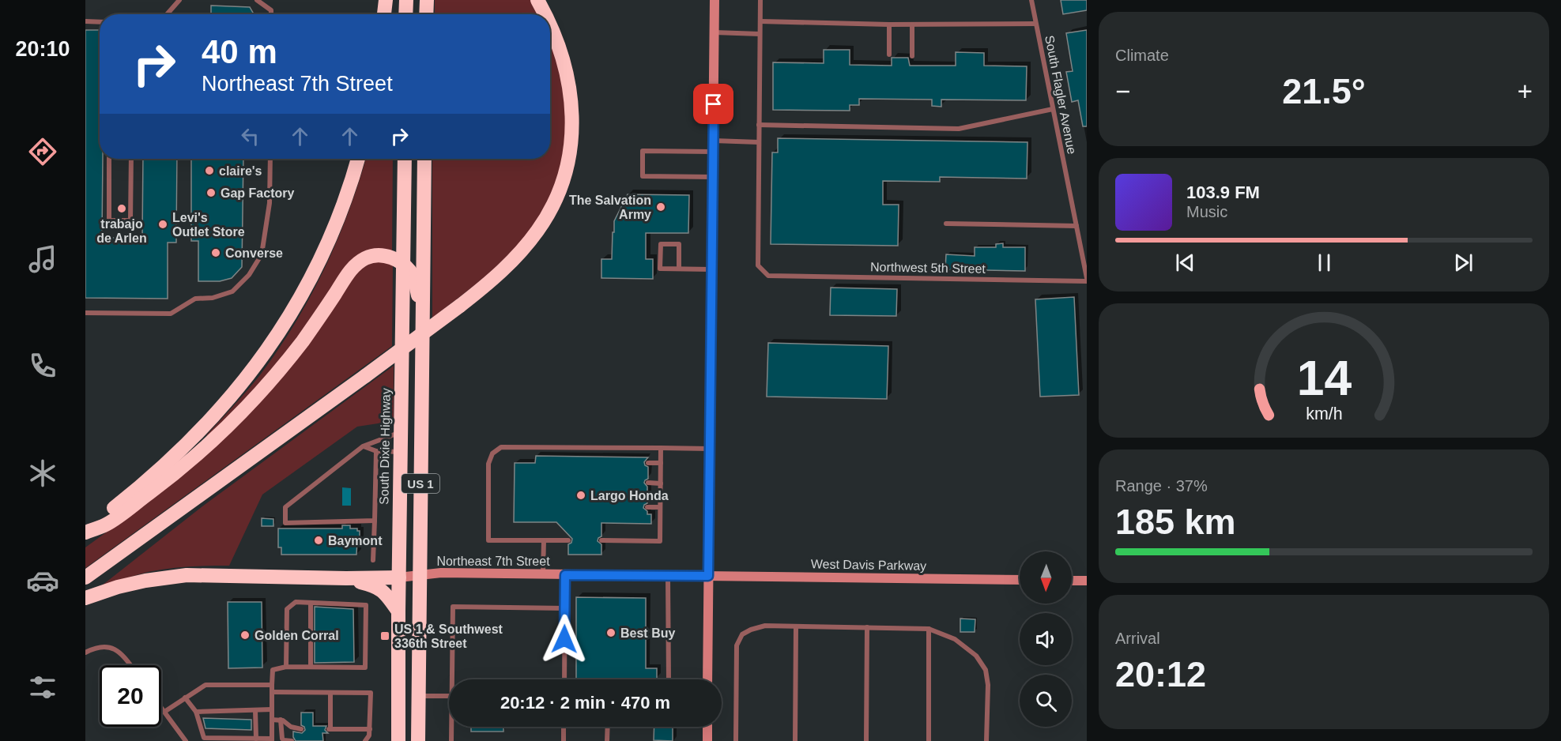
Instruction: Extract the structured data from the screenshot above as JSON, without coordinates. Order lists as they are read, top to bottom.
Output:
{
  "streets": {
    "highway": ["South Dixie Highway", "US 1"],
    "main road": ["Northeast 7th Street", "West Davis Parkway"],
    "lane": ["South Flagler Avenue", "Northwest 5th Street"]
  },
  "crossings": [
    ["South Flagler Avenue", "Northwest 5th Street"],
    ["South Dixie Highway", "Northeast 7th Street"],
    ["US 1", "Northeast 7th Street"],
    ["Northeast 7th Street", "West Davis Parkway"]
  ],
  "places": {
    "other": [
      "claire's",
      "Gap Factory",
      "The Salvation Army",
      "trabajo de Arlen",
      "Levi's Outlet Store",
      "Converse",
      "Largo Honda",
      "Baymont",
      "Best Buy",
      "Golden Corral"
    ],
    "transit": ["US 1 & Southwest 336th Street"]
  },
  "north": "bottom",
  "page": {
    "tabs": "20:10",
    "tile": [
      "Climate",
      ["Range · 37%", "185 km"],
      ["Arrival", "20:12"]
    ],
    "turn": ["40 m", "Northeast 7th Street"],
    "heat": ["−", "21.5°", "+"],
    "song": ["103.9 FM", "Music"],
    "limit": "20",
    "trip": "20:12 · 2 min · 470 m",
    "gauge": ["14", "km/h"]
  }
}
